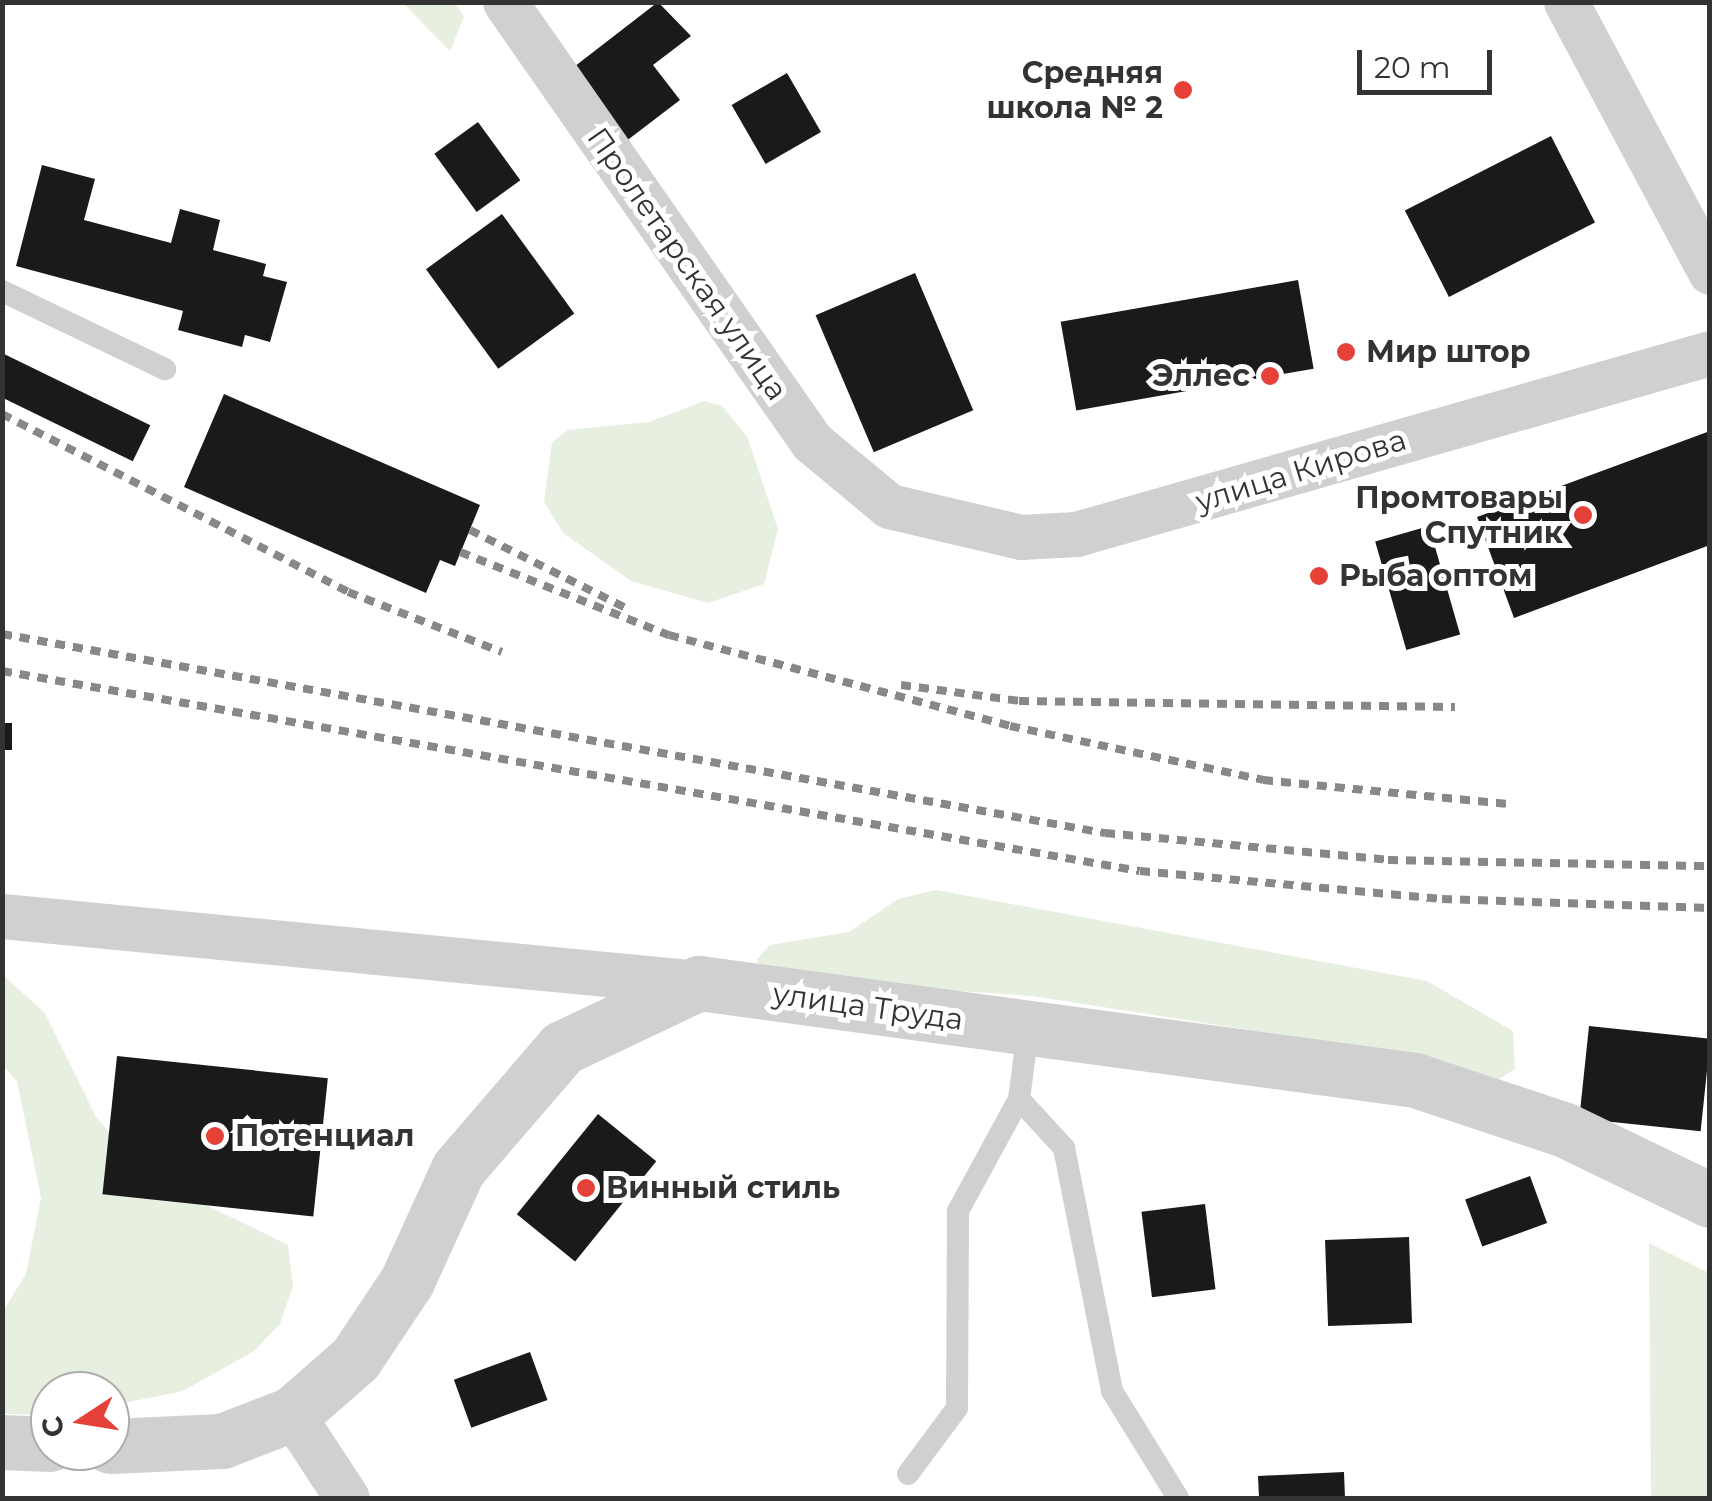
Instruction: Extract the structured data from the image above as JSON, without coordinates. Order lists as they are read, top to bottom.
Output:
{
  "streets": {
    "street": ["Пролетарская улица", "улица Кирова", "улица Труда"]
  },
  "crossings": [
    ["Пролетарская улица", "улица Кирова"]
  ],
  "places": [
    "Средняя школа № 2",
    "Мир штор",
    "Эллес",
    "Промтовары Спутник",
    "Рыба оптом",
    "Потенциал",
    "Винный стиль"
  ],
  "scale_bar": "20 m",
  "north": "left"
}
